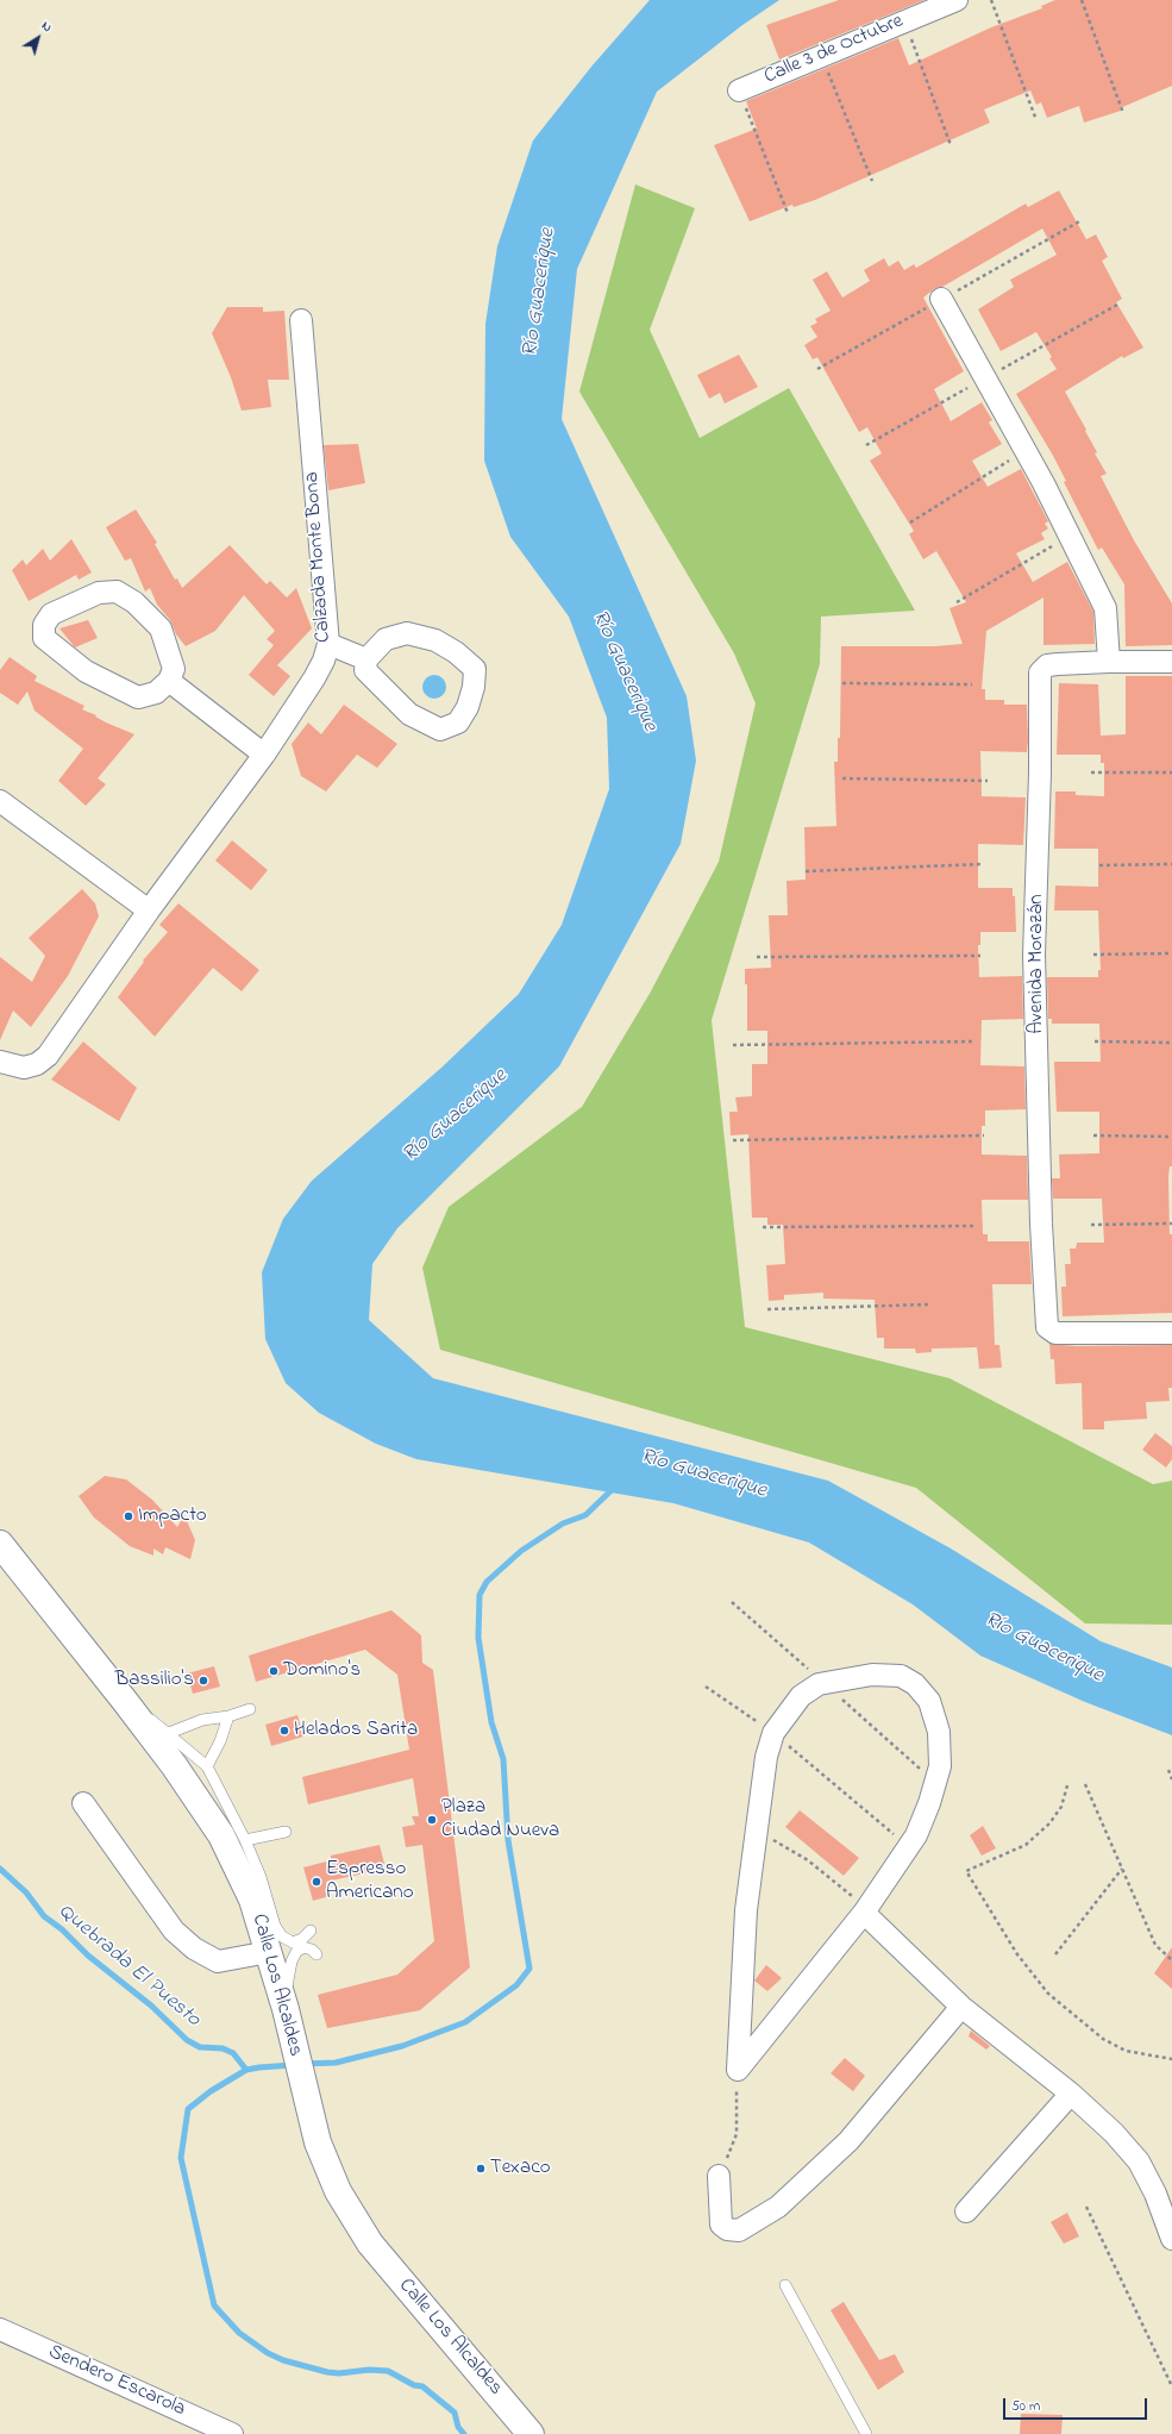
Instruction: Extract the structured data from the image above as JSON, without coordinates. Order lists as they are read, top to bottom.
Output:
{
  "streets": {
    "main road": ["Calle Los Alcaldes"],
    "street": [
      "Calle 3 de Octubre",
      "Calzada Monte Bona",
      "Avenida Morazán",
      "Sendero Escarola"
    ]
  },
  "water": ["Río Guacerique", "Quebrada El Puesto"],
  "places": [
    "Impacto",
    "Domino's",
    "Bassilio's",
    "Helados Sarita",
    "Plaza Ciudad Nueva",
    "Espresso Americano",
    "Texaco"
  ],
  "scale_bar": "50 m",
  "north": "top right"
}
